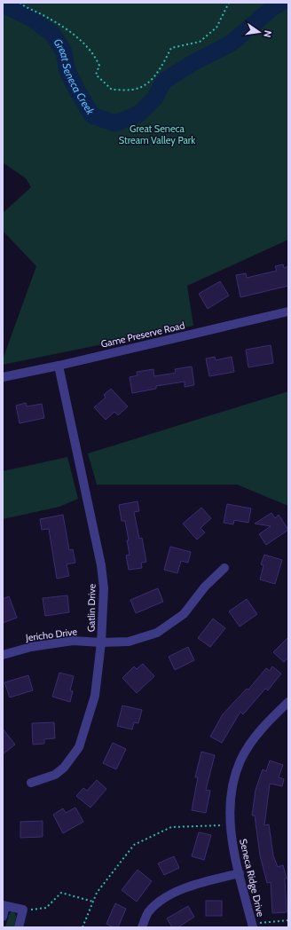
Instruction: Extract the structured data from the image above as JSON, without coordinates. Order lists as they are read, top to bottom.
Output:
{
  "streets": {
    "street": [
      "Game Preserve Road",
      "Gatlin Drive",
      "Jericho Drive",
      "Seneca Ridge Drive"
    ]
  },
  "crossings": [
    ["Game Preserve Road", "Gatlin Drive"],
    ["Gatlin Drive", "Jericho Drive"]
  ],
  "water": ["Great Seneca Creek"],
  "parks": ["Great Seneca Stream Valley Park"],
  "north": "right"
}
